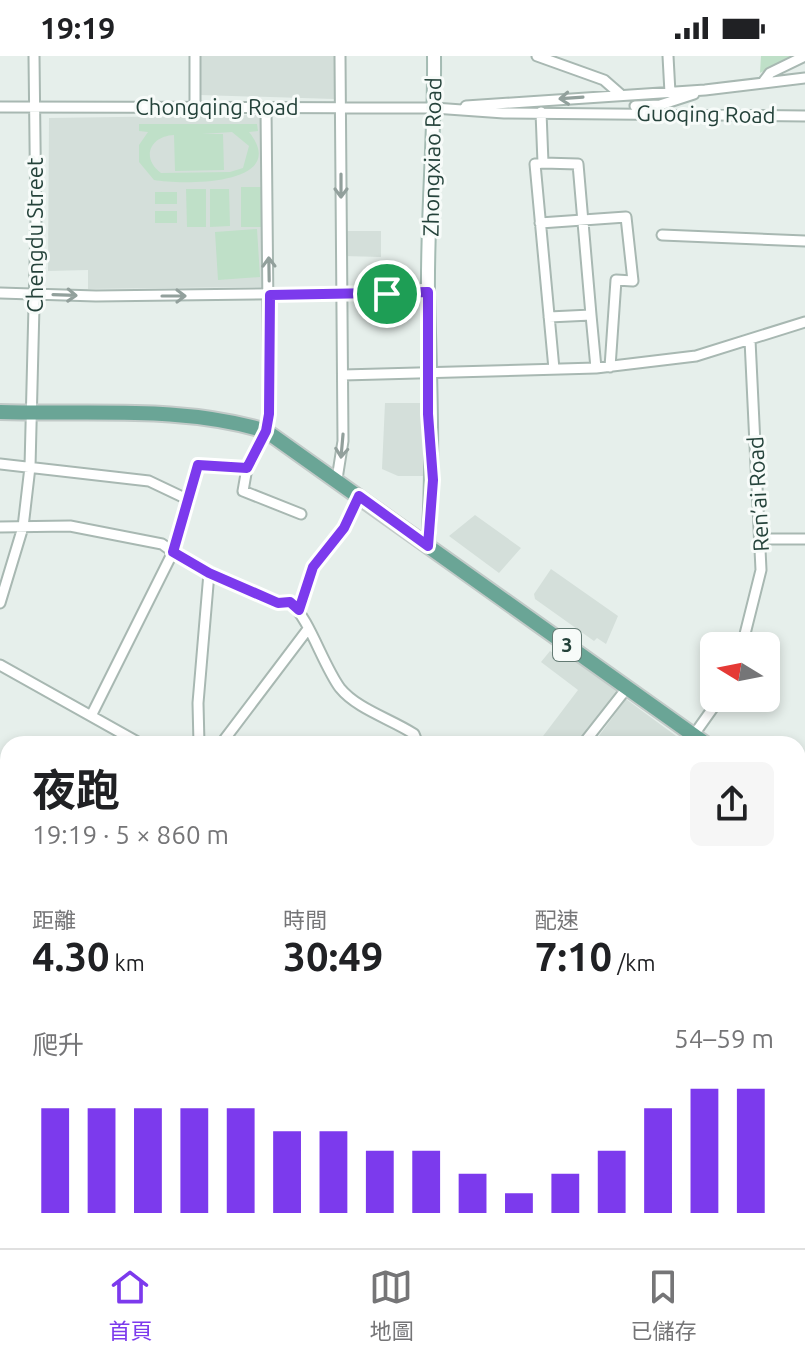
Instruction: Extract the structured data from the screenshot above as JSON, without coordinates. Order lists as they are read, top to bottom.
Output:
{
  "streets": {
    "main road": ["3"],
    "street": [
      "Chongqing Road",
      "Guoqing Road",
      "Zhongxiao Road",
      "Chengdu Street",
      "Ren’ai Road"
    ]
  },
  "crossings": [
    ["Chongqing Road", "Guoqing Road"],
    ["Chongqing Road", "Zhongxiao Road"],
    ["Chongqing Road", "Chengdu Street"],
    ["Zhongxiao Road", "3"],
    ["Chengdu Street", "3"]
  ],
  "north": "left",
  "page": {
    "status": "19:19",
    "heading": ["夜跑", "19:19 · 5 × 860 m"],
    "stats": [
      ["距離", "4.30 km"],
      ["時間", "30:49"],
      ["配速", "7:10 /km"]
    ],
    "chart": ["爬升", "54–59 m"],
    "tabs": ["首頁", "地圖", "已儲存"]
  }
}
